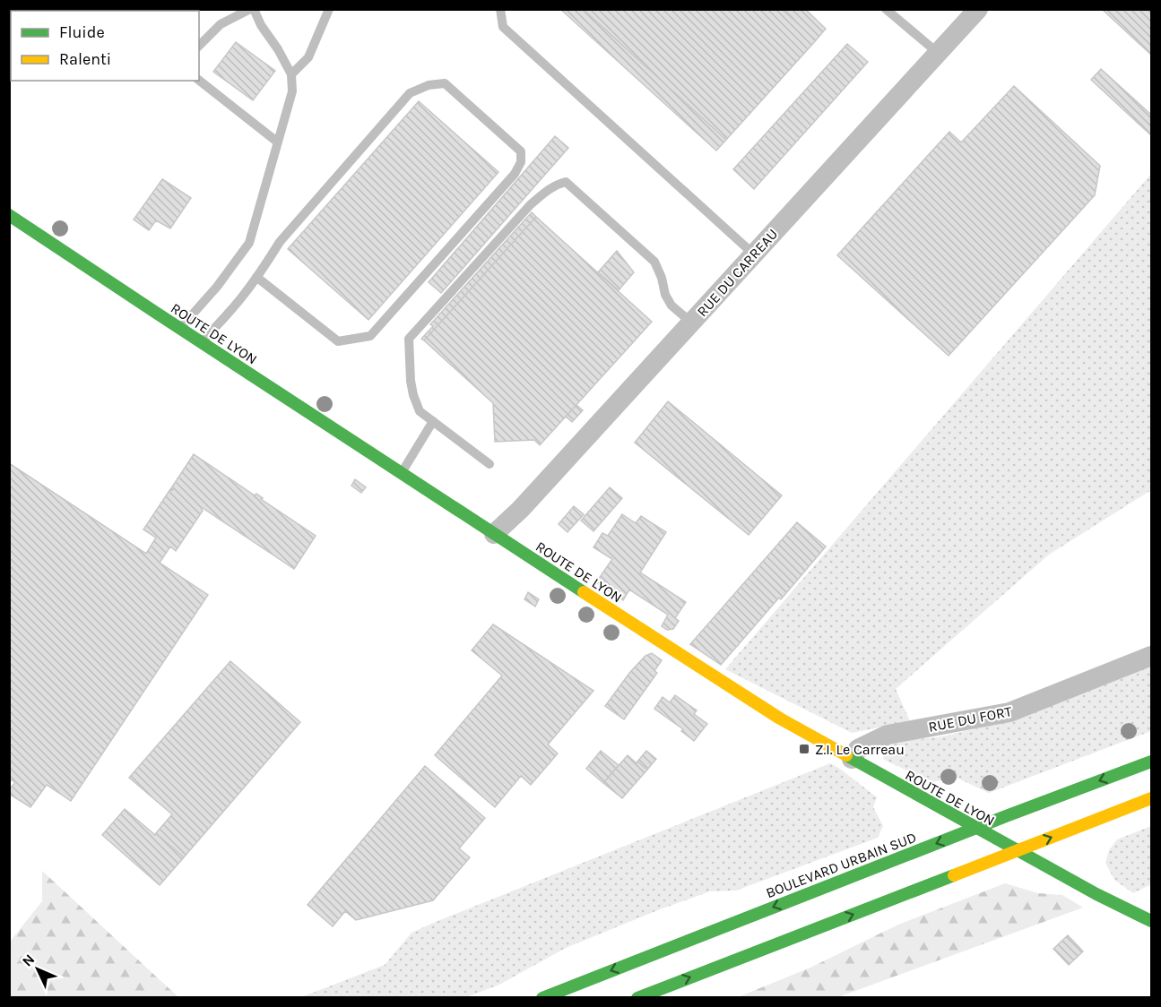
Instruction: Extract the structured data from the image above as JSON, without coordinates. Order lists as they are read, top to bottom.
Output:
{
  "streets": {
    "main road": ["ROUTE DE LYON", "BOULEVARD URBAIN SUD"],
    "street": ["RUE DU CARREAU", "RUE DU FORT"]
  },
  "crossings": [
    ["RUE DU CARREAU", "ROUTE DE LYON"],
    ["ROUTE DE LYON", "RUE DU FORT"]
  ],
  "places": {
    "transit": ["Z.I. Le Carreau"]
  },
  "legend": ["Fluide", "Ralenti"],
  "north": "top left"
}
